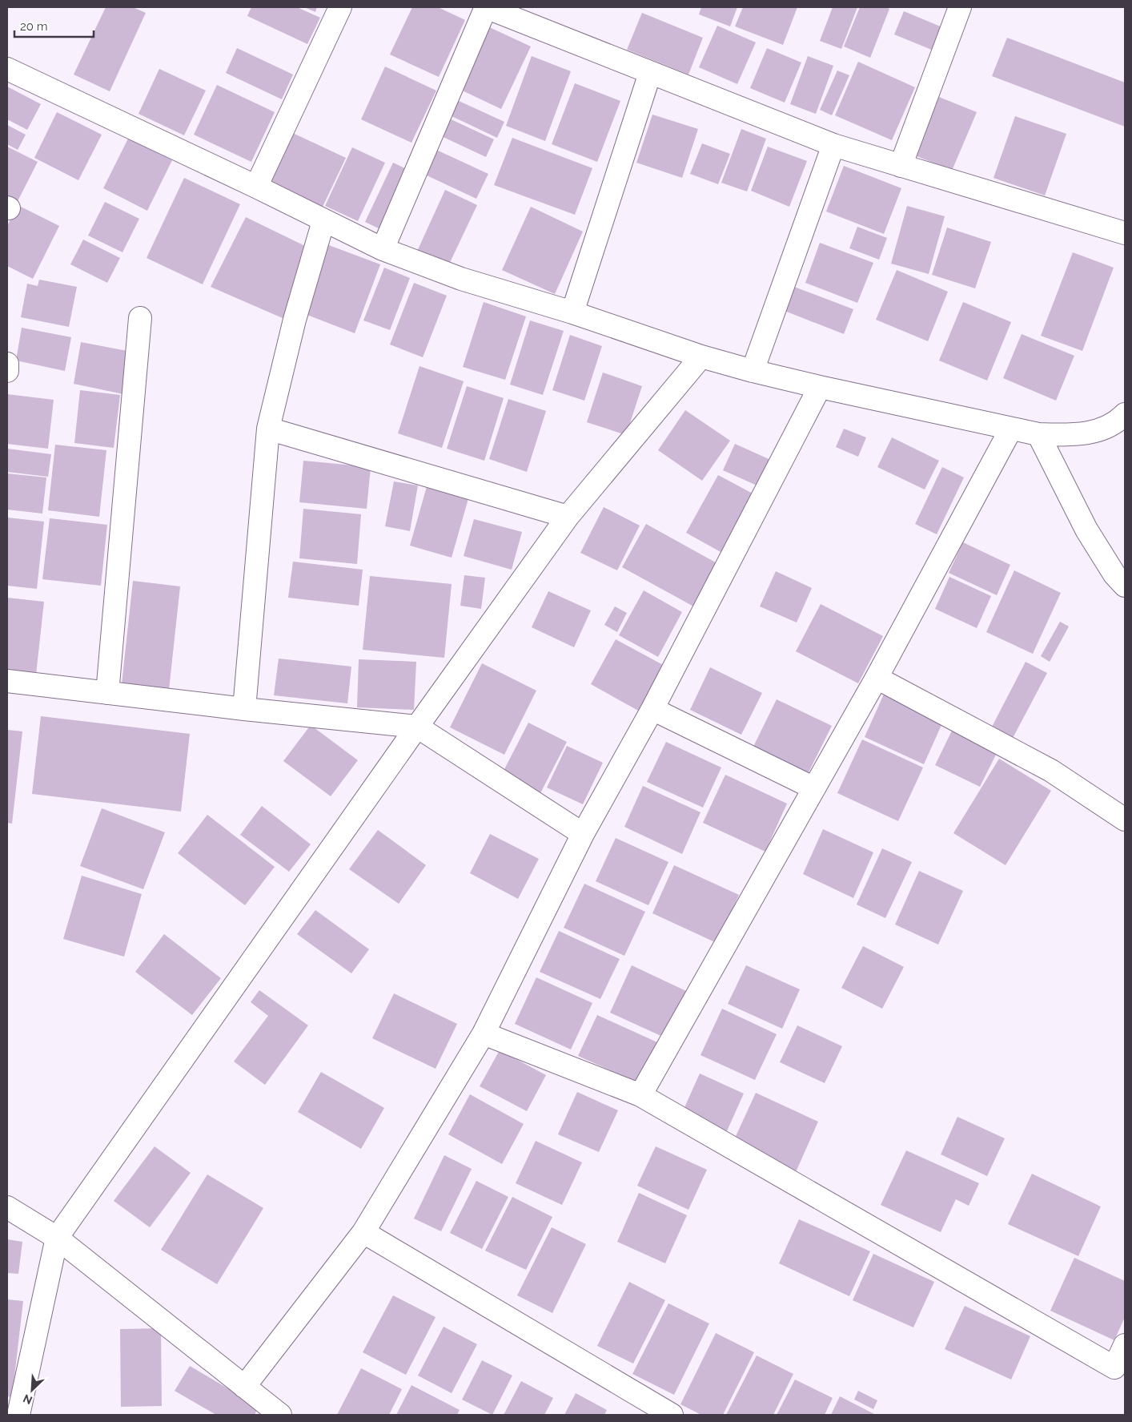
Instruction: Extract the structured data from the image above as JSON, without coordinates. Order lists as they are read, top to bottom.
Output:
{
  "scale_bar": "20 m",
  "north": "bottom left"
}
